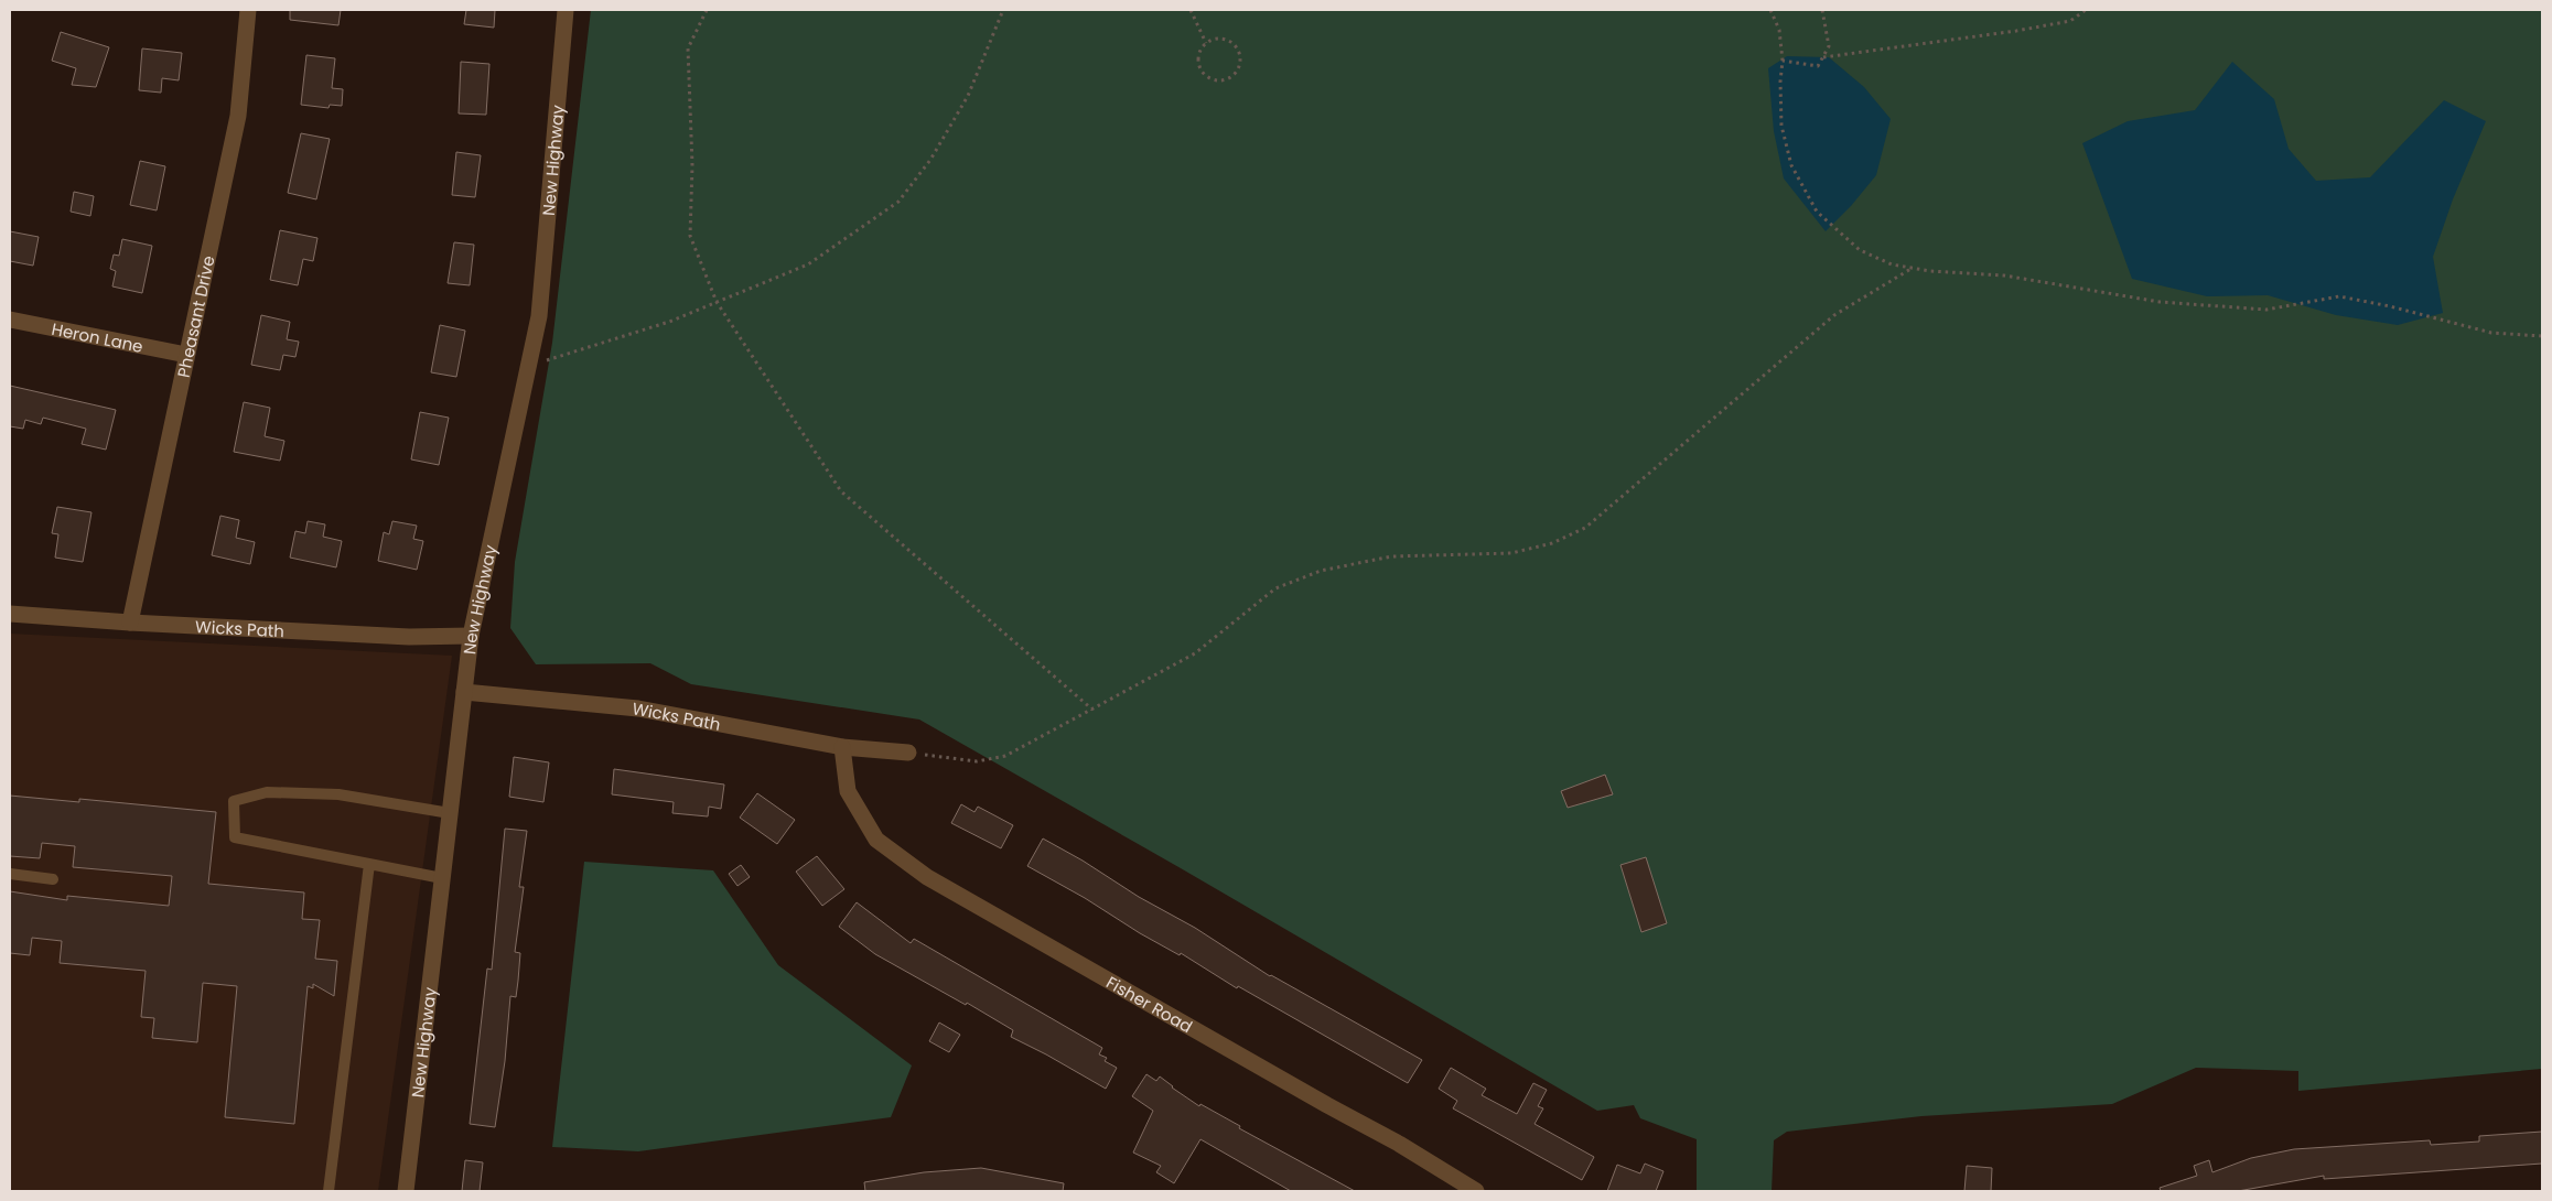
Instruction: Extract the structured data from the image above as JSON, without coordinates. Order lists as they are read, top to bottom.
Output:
{
  "streets": {
    "street": [
      "New Highway",
      "Pheasant Drive",
      "Heron Lane",
      "Wicks Path",
      "Fisher Road"
    ]
  },
  "crossings": [
    ["New Highway", "Wicks Path"],
    ["Pheasant Drive", "Heron Lane"],
    ["Pheasant Drive", "Wicks Path"],
    ["Wicks Path", "Fisher Road"]
  ]
}
